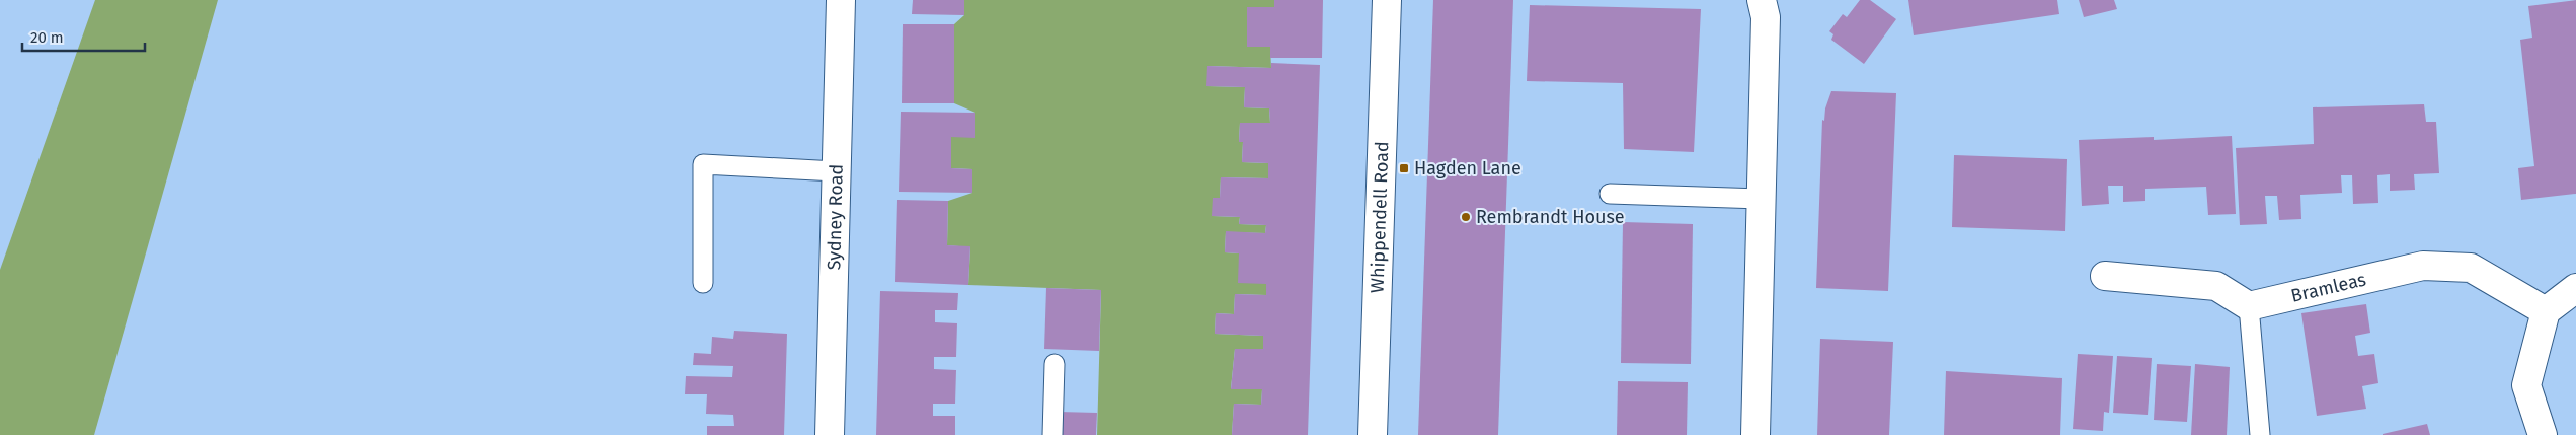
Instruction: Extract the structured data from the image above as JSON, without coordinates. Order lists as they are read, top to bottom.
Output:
{
  "streets": {
    "street": ["Sydney Road", "Whippendell Road", "Bramleas"]
  },
  "places": {
    "transit": ["Hagden Lane"],
    "other": ["Rembrandt House"]
  },
  "scale_bar": "20 m"
}
